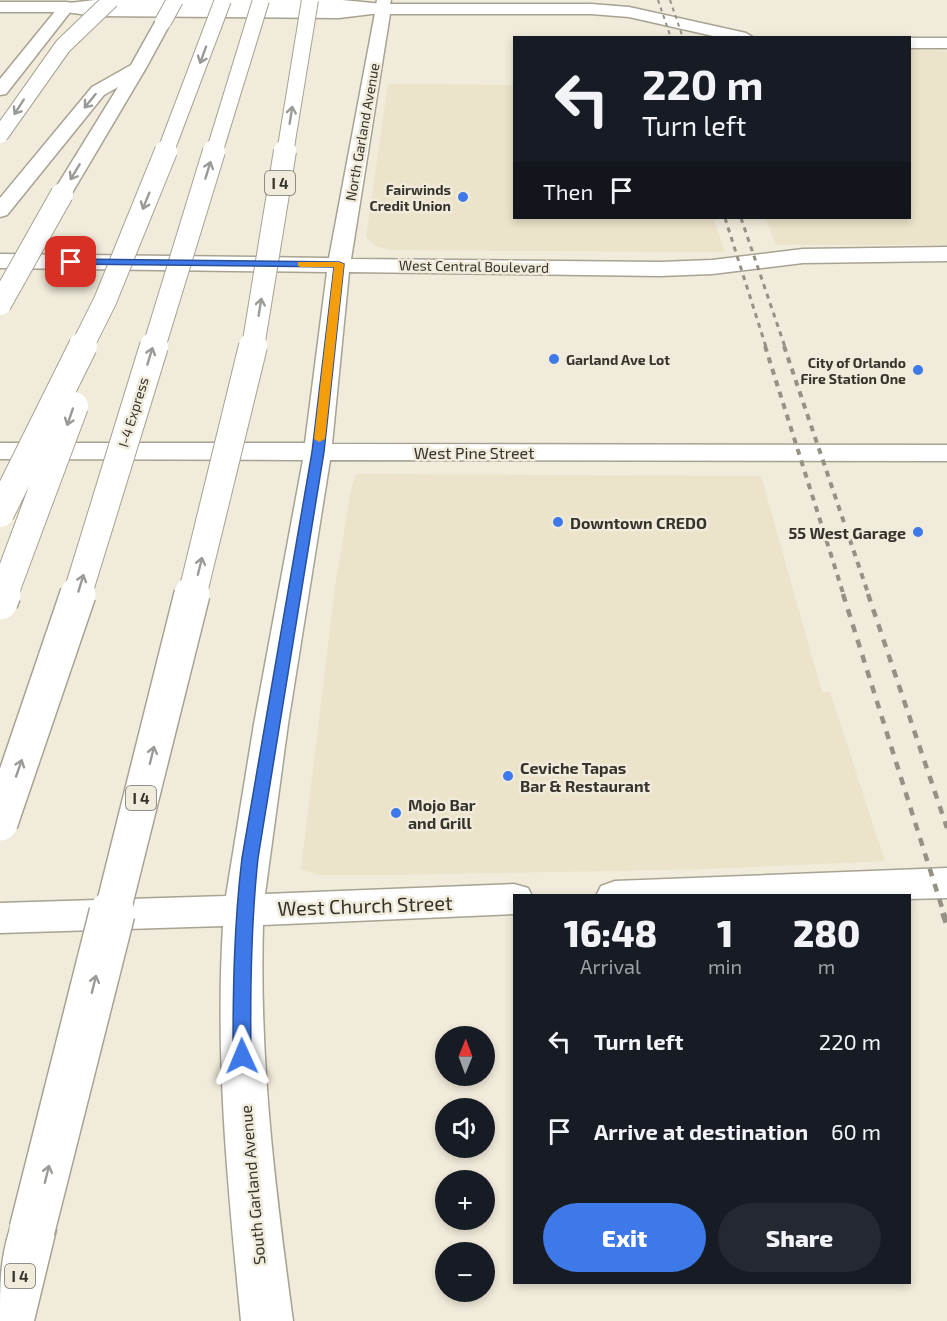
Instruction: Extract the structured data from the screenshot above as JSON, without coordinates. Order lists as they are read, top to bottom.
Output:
{
  "streets": {
    "main road": [
      "North Garland Avenue",
      "I 4",
      "West Central Boulevard",
      "I-4 Express",
      "West Pine Street",
      "West Church Street",
      "South Garland Avenue"
    ]
  },
  "crossings": [
    ["North Garland Avenue", "West Central Boulevard"],
    ["North Garland Avenue", "South Garland Avenue"],
    ["West Central Boulevard", "South Garland Avenue"],
    ["West Pine Street", "South Garland Avenue"],
    ["West Church Street", "South Garland Avenue"]
  ],
  "places": [
    "Fairwinds Credit Union",
    "Garland Ave Lot",
    "City of Orlando Fire Station One",
    "Downtown CREDO",
    "55 West Garage",
    "Ceviche Tapas Bar & Restaurant",
    "Mojo Bar and Grill"
  ],
  "north": "top",
  "page": {
    "turn": ["220 m", "Turn left"],
    "then": "Then",
    "eta": [
      "16:48",
      "Arrival",
      "1",
      "min",
      "280",
      "m"
    ],
    "list": [
      {
        "name": "Turn left",
        "value": "220 m"
      },
      {
        "name": "Arrive at destination",
        "value": "60 m"
      }
    ],
    "map_buttons": ["+", "−"],
    "buttons": ["Exit", "Share"]
  }
}
